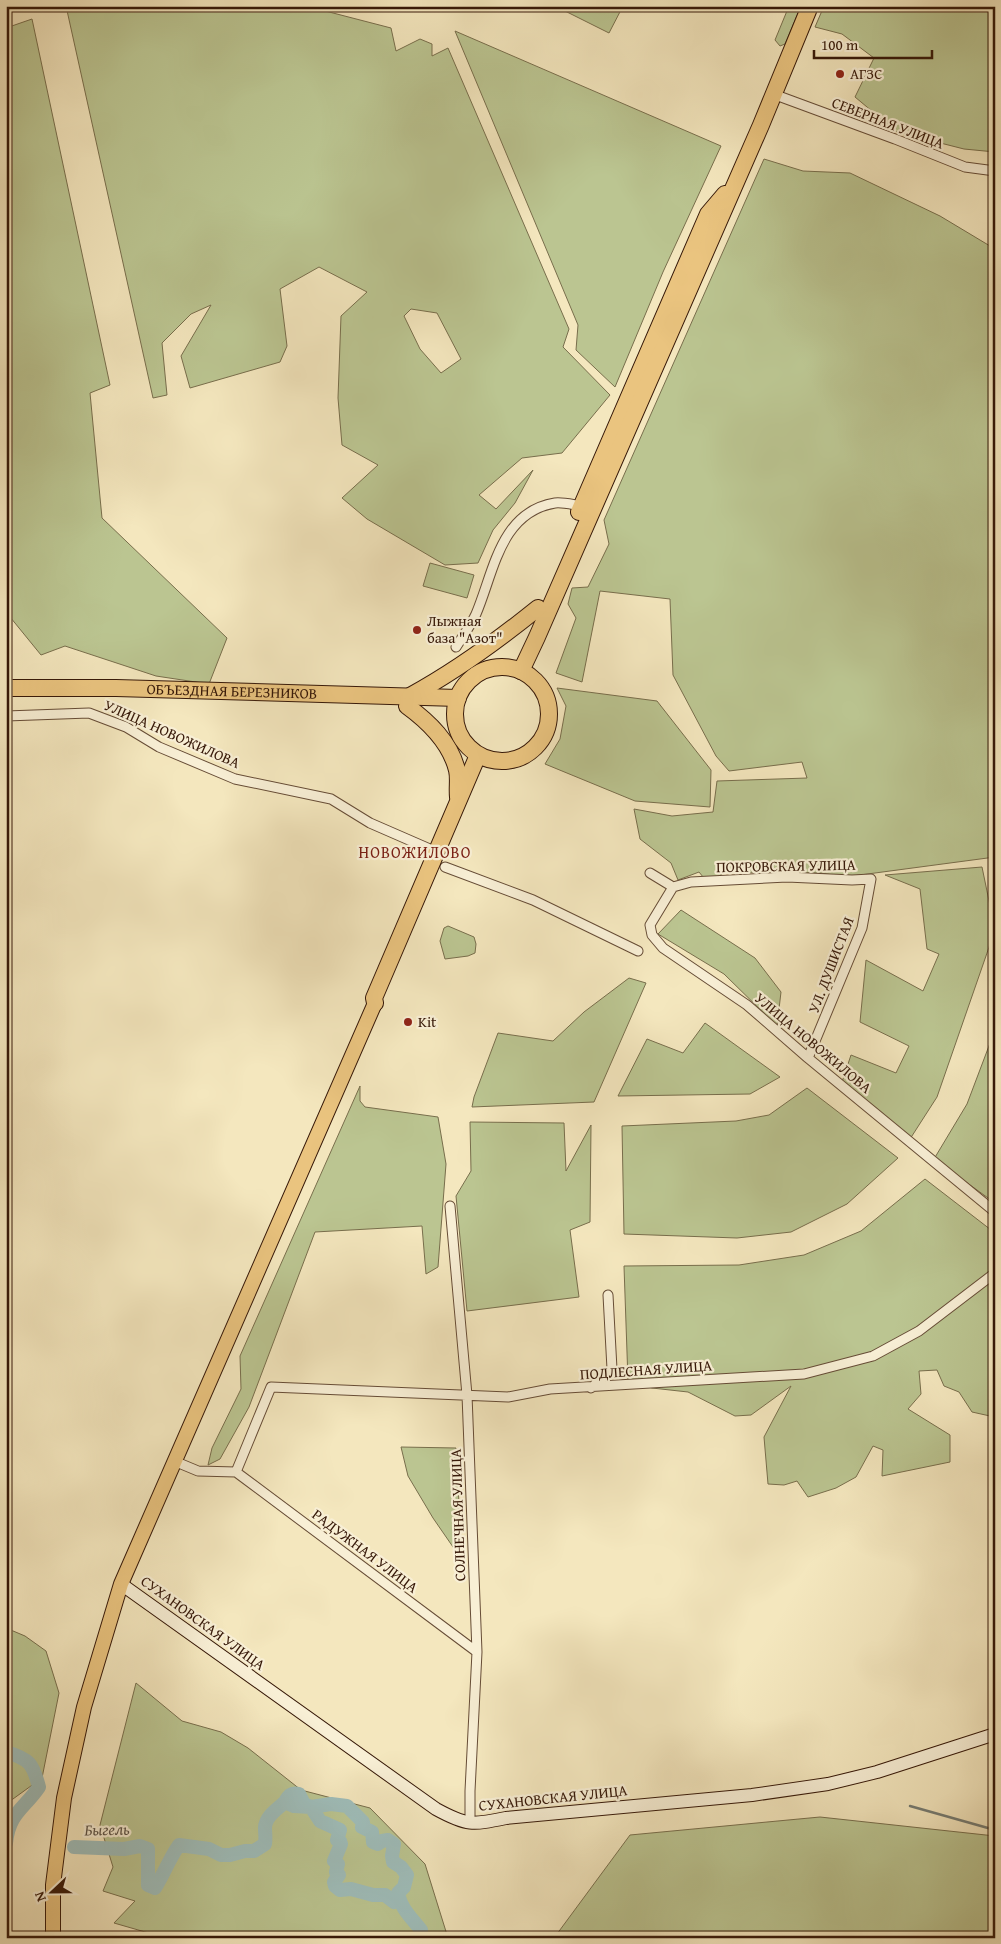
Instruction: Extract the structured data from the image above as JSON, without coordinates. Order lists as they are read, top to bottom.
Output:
{
  "streets": {
    "highway": ["ОБЪЕЗДНАЯ БЕРЕЗНИКОВ"],
    "street": [
      "СЕВЕРНАЯ УЛИЦА",
      "УЛИЦА НОВОЖИЛОВА",
      "ПОКРОВСКАЯ УЛИЦА",
      "УЛ. ДУШИСТАЯ",
      "ПОДЛЕСНАЯ УЛИЦА",
      "СОЛНЕЧНАЯ УЛИЦА",
      "РАДУЖНАЯ УЛИЦА",
      "СУХАНОВСКАЯ УЛИЦА"
    ]
  },
  "crossings": [
    ["УЛИЦА НОВОЖИЛОВА", "ПОКРОВСКАЯ УЛИЦА"],
    ["УЛИЦА НОВОЖИЛОВА", "УЛ. ДУШИСТАЯ"],
    ["ПОКРОВСКАЯ УЛИЦА", "УЛ. ДУШИСТАЯ"],
    ["ПОДЛЕСНАЯ УЛИЦА", "СОЛНЕЧНАЯ УЛИЦА"],
    ["ПОДЛЕСНАЯ УЛИЦА", "РАДУЖНАЯ УЛИЦА"],
    ["СОЛНЕЧНАЯ УЛИЦА", "РАДУЖНАЯ УЛИЦА"],
    ["СОЛНЕЧНАЯ УЛИЦА", "СУХАНОВСКАЯ УЛИЦА"]
  ],
  "districts": ["НОВОЖИЛОВО"],
  "water": ["Быгель"],
  "places": ["АГЗС", "Лыжная база \"Азот\"", "Kit"],
  "scale_bar": "100 m",
  "north": "left"
}
